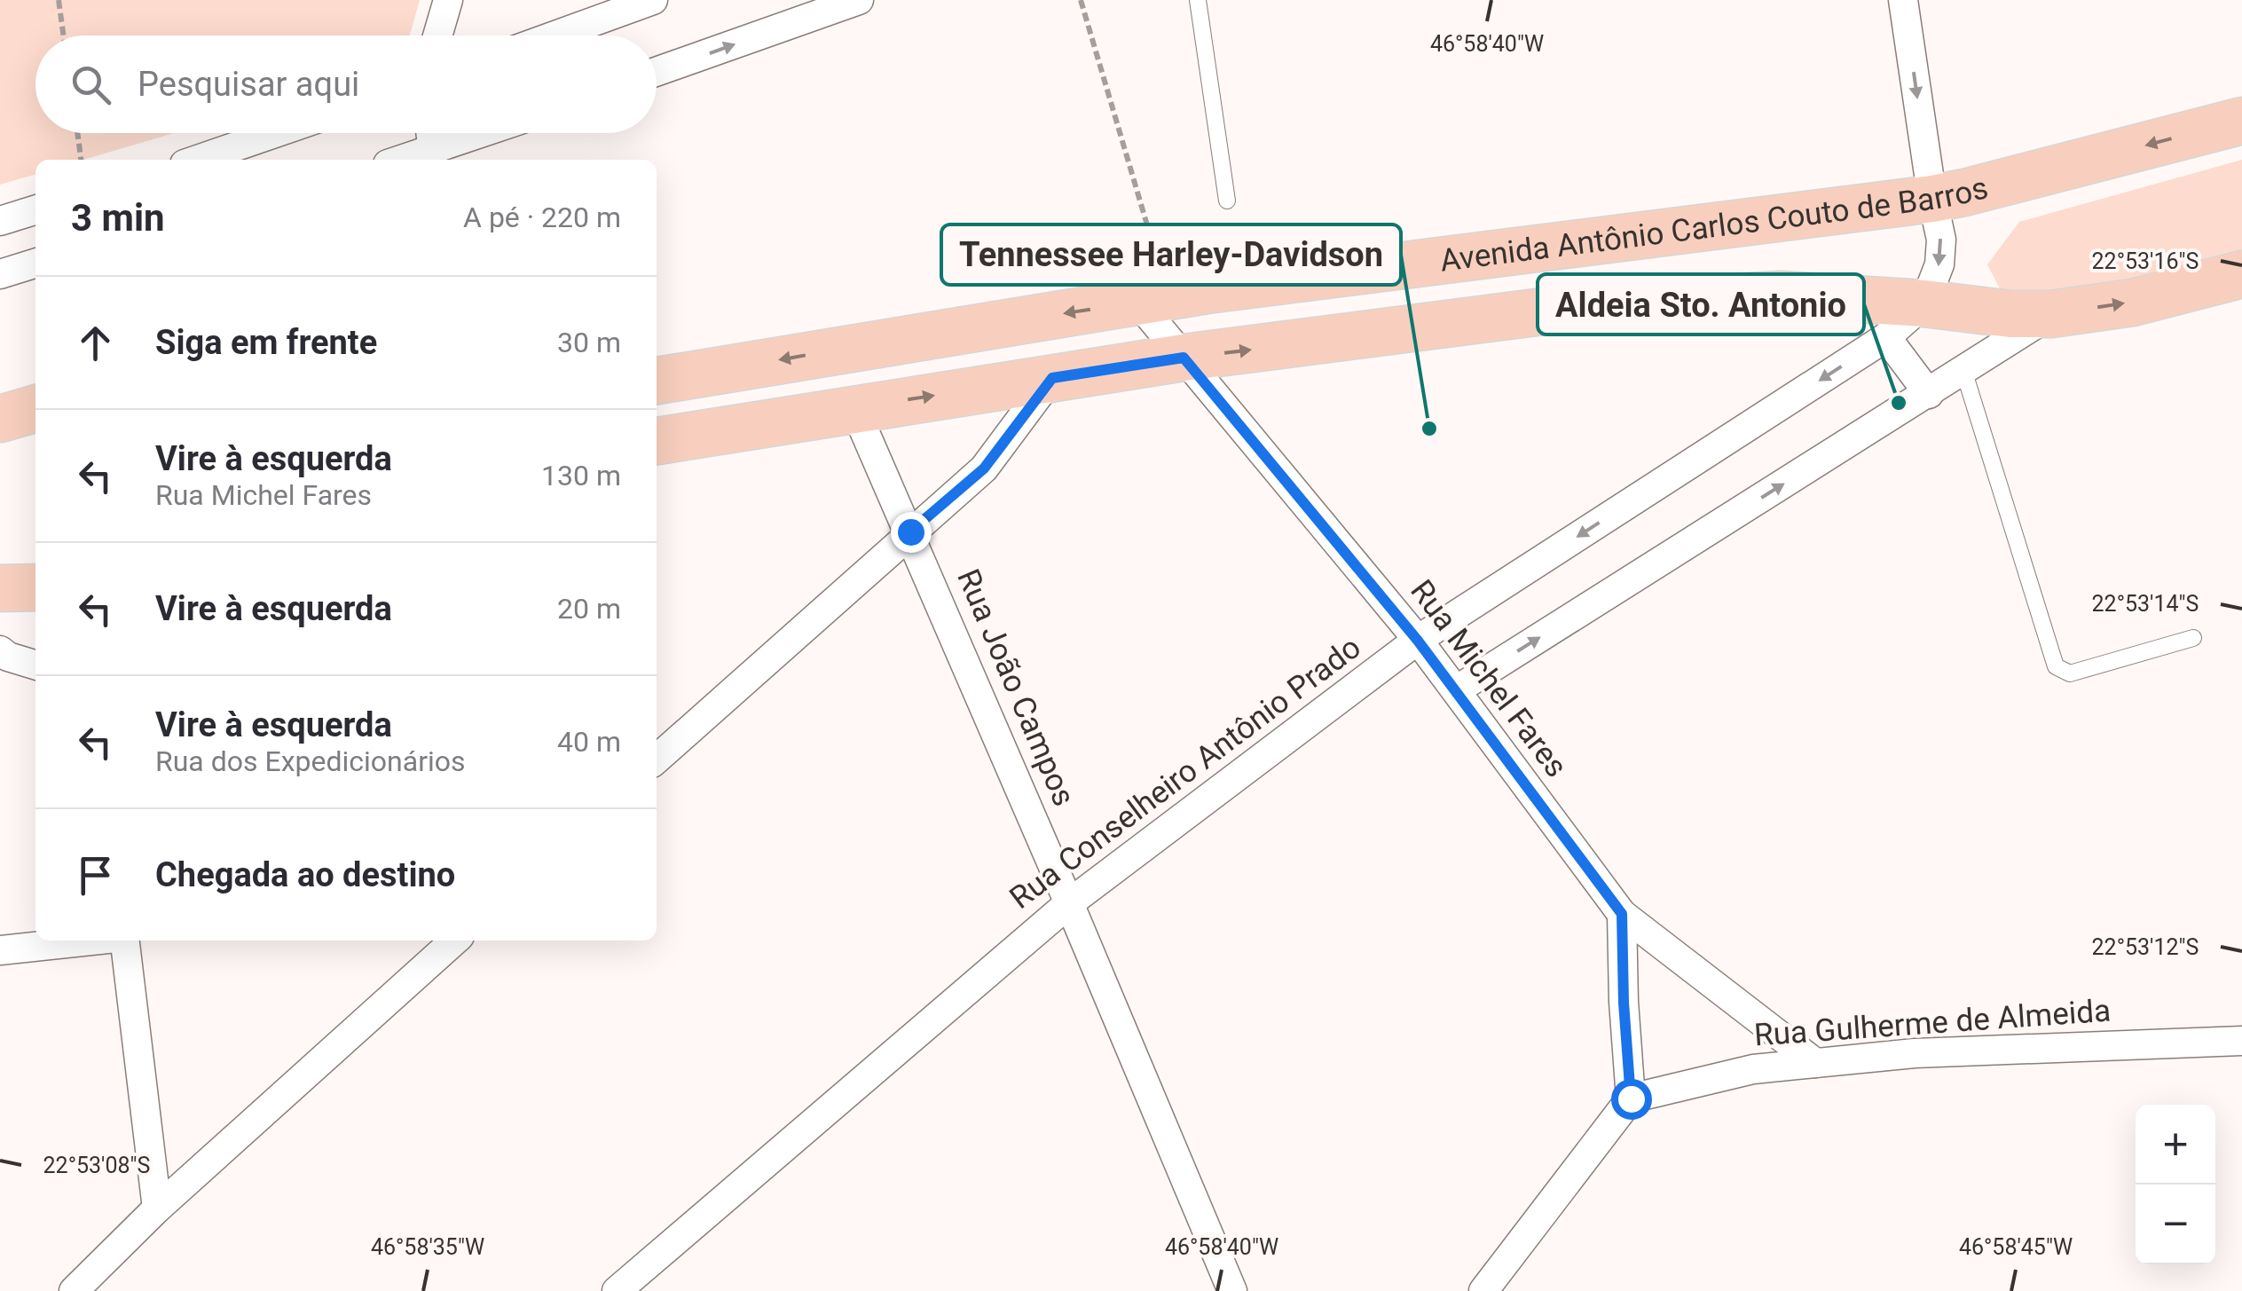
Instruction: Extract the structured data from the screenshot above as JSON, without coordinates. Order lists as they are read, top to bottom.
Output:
{
  "streets": {
    "main road": ["Avenida Antônio Carlos Couto de Barros"],
    "street": [
      "Rua Michel Fares",
      "Rua João Campos",
      "Rua Conselheiro Antônio Prado",
      "Rua Gulherme de Almeida"
    ]
  },
  "crossings": [
    ["Avenida Antônio Carlos Couto de Barros", "Rua Michel Fares"],
    ["Avenida Antônio Carlos Couto de Barros", "Rua João Campos"],
    ["Avenida Antônio Carlos Couto de Barros", "Rua Conselheiro Antônio Prado"],
    ["Rua Michel Fares", "Rua Conselheiro Antônio Prado"],
    ["Rua Michel Fares", "Rua Gulherme de Almeida"],
    ["Rua João Campos", "Rua Conselheiro Antônio Prado"]
  ],
  "places": ["Aldeia Sto. Antonio", "Tennessee Harley-Davidson"],
  "page": {
    "search": "Pesquisar aqui",
    "heading": ["3 min", "A pé · 220 m"],
    "list": [
      ["Siga em frente", "30 m"],
      ["Vire à esquerda", "Rua Michel Fares", "130 m"],
      ["Vire à esquerda", "20 m"],
      ["Vire à esquerda", "Rua dos Expedicionários", "40 m"],
      "Chegada ao destino"
    ],
    "map_buttons": ["+", "−"]
  },
  "coordinates": [
    "46°58'40\"W",
    "22°53'16\"S",
    "22°53'14\"S",
    "22°53'12\"S",
    "22°53'08\"S",
    "46°58'35\"W",
    "46°58'45\"W"
  ]
}
